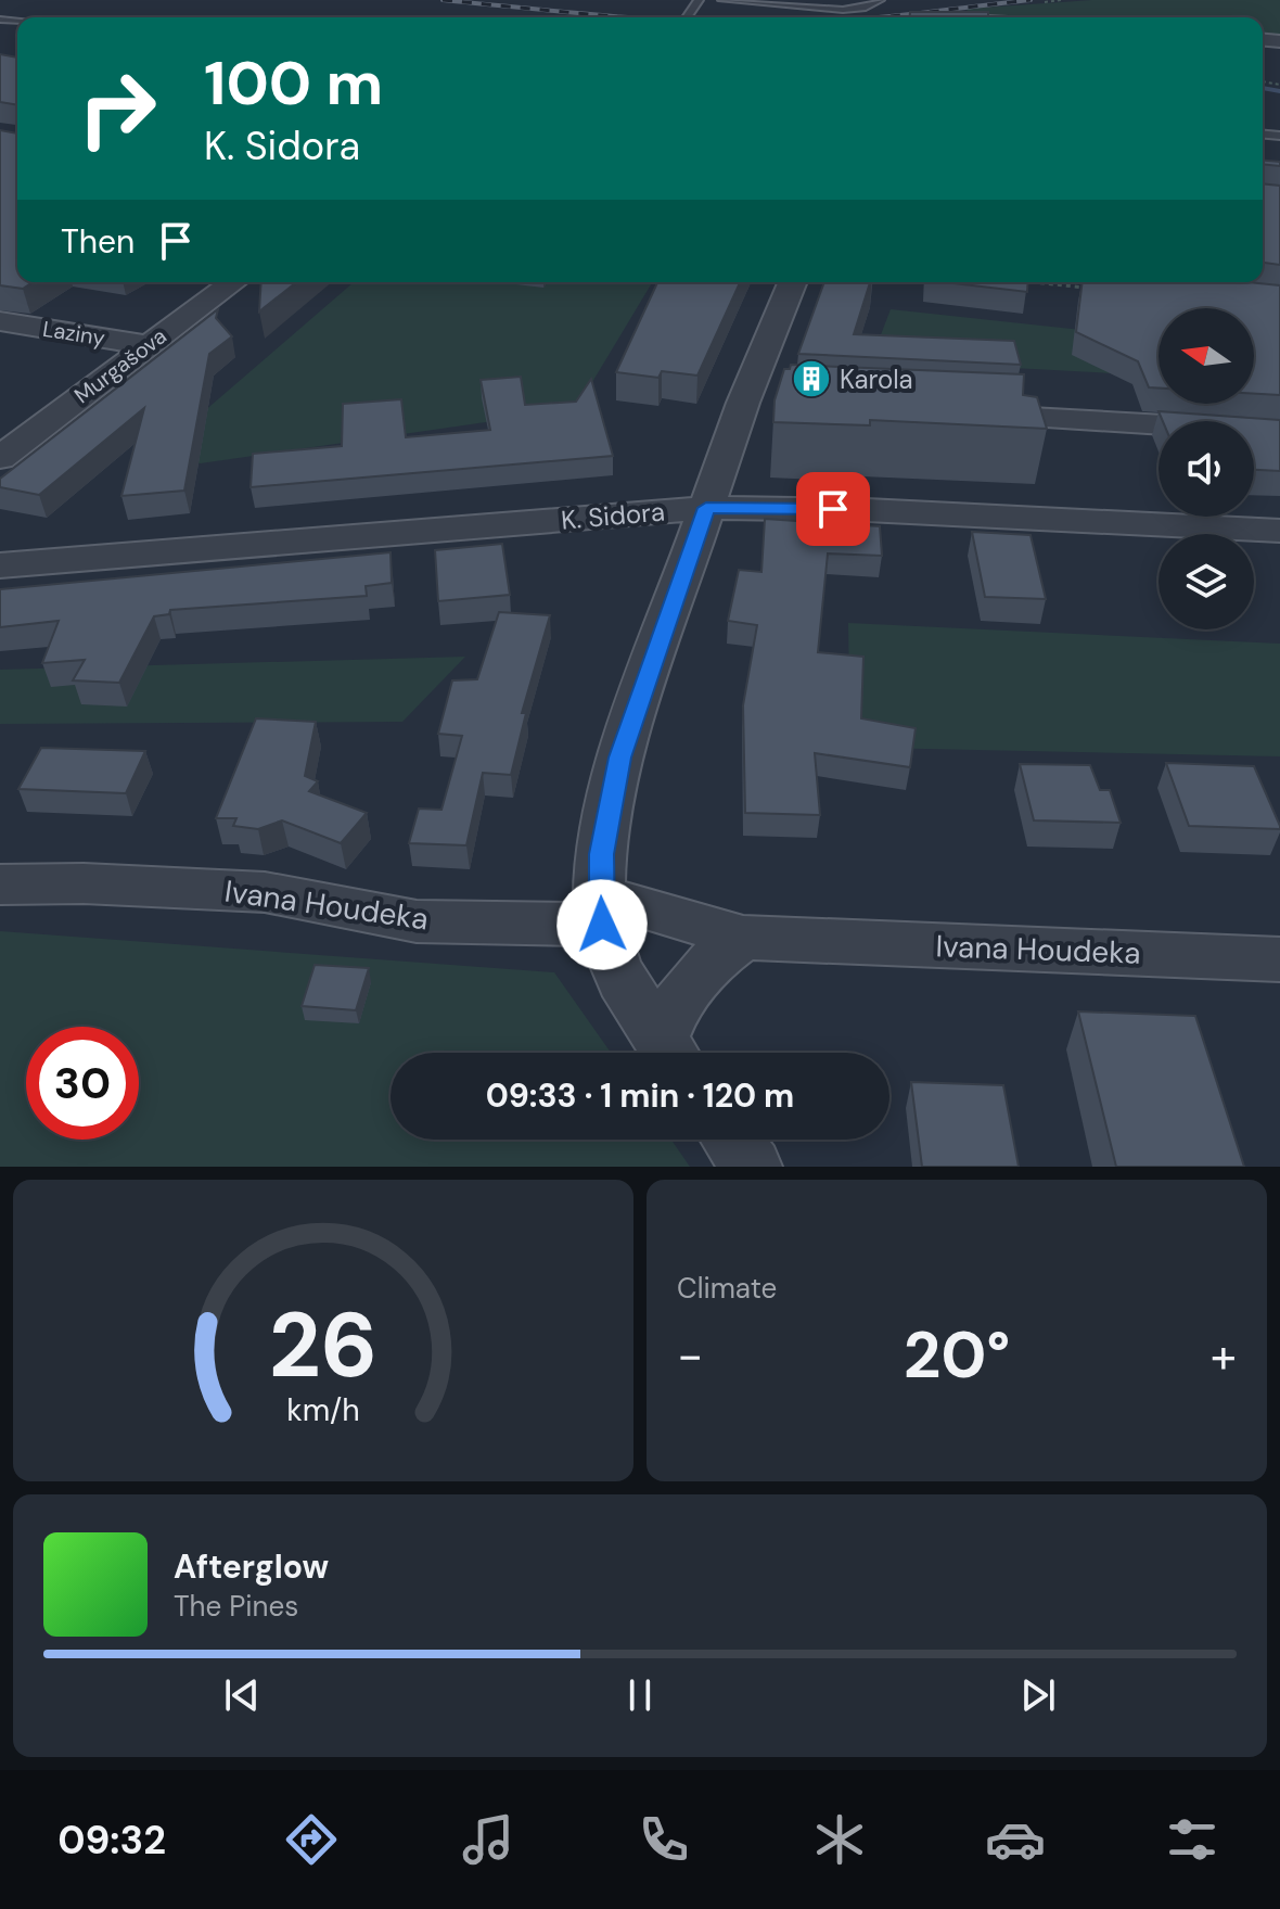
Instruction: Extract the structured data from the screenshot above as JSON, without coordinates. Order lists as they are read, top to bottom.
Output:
{
  "streets": {
    "street": [
      "Laziny",
      "Murgašova",
      "K. Sidora",
      "Ivana Houdeka"
    ]
  },
  "crossings": [
    ["Laziny", "Murgašova"]
  ],
  "places": {
    "building": ["Karola"]
  },
  "north": "left",
  "page": {
    "turn": ["100 m", "K. Sidora"],
    "then": "Then",
    "limit": "30",
    "trip": "09:33 · 1 min · 120 m",
    "tile": "Climate",
    "heat": ["−", "20°", "+"],
    "song": ["Afterglow", "The Pines"],
    "tabs": "09:32",
    "gauge": ["26", "km/h"]
  }
}
